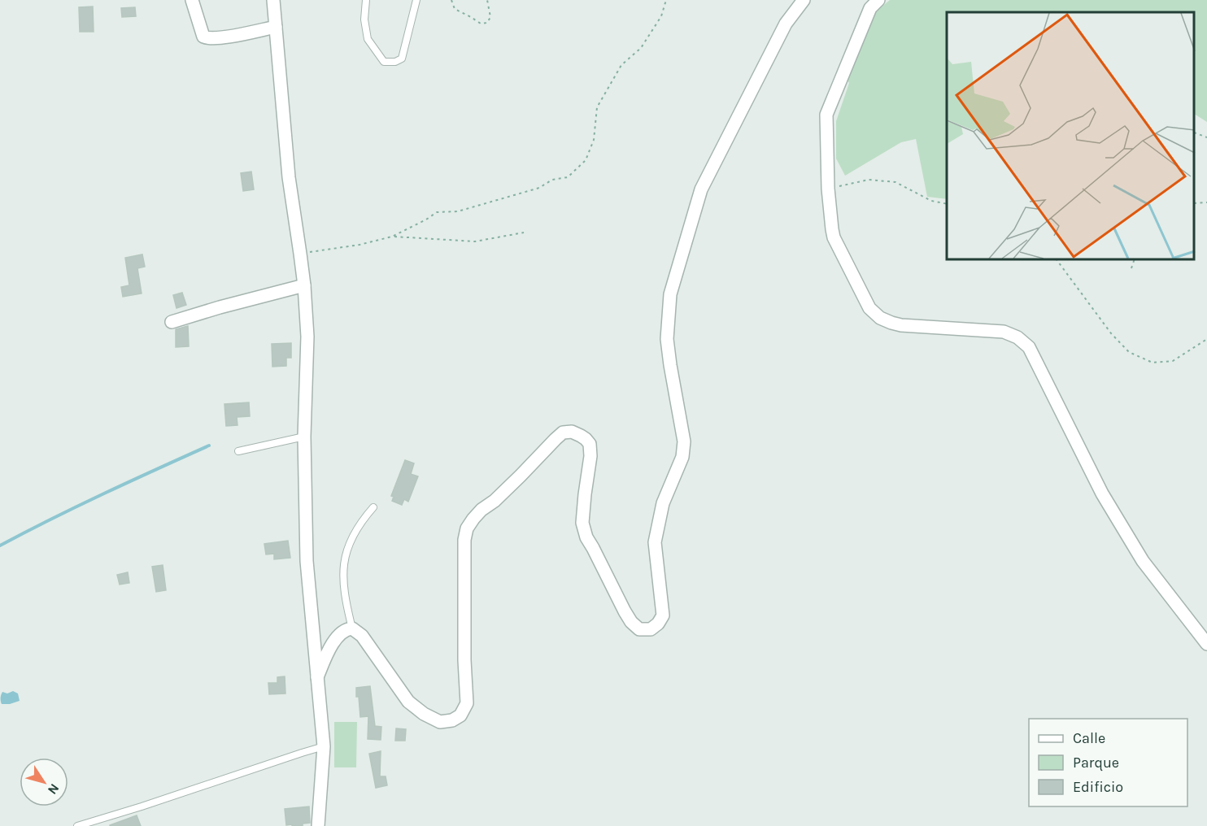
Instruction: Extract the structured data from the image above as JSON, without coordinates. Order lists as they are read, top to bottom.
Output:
{
  "legend": ["Calle", "Parque", "Edificio"],
  "north": "bottom right"
}
